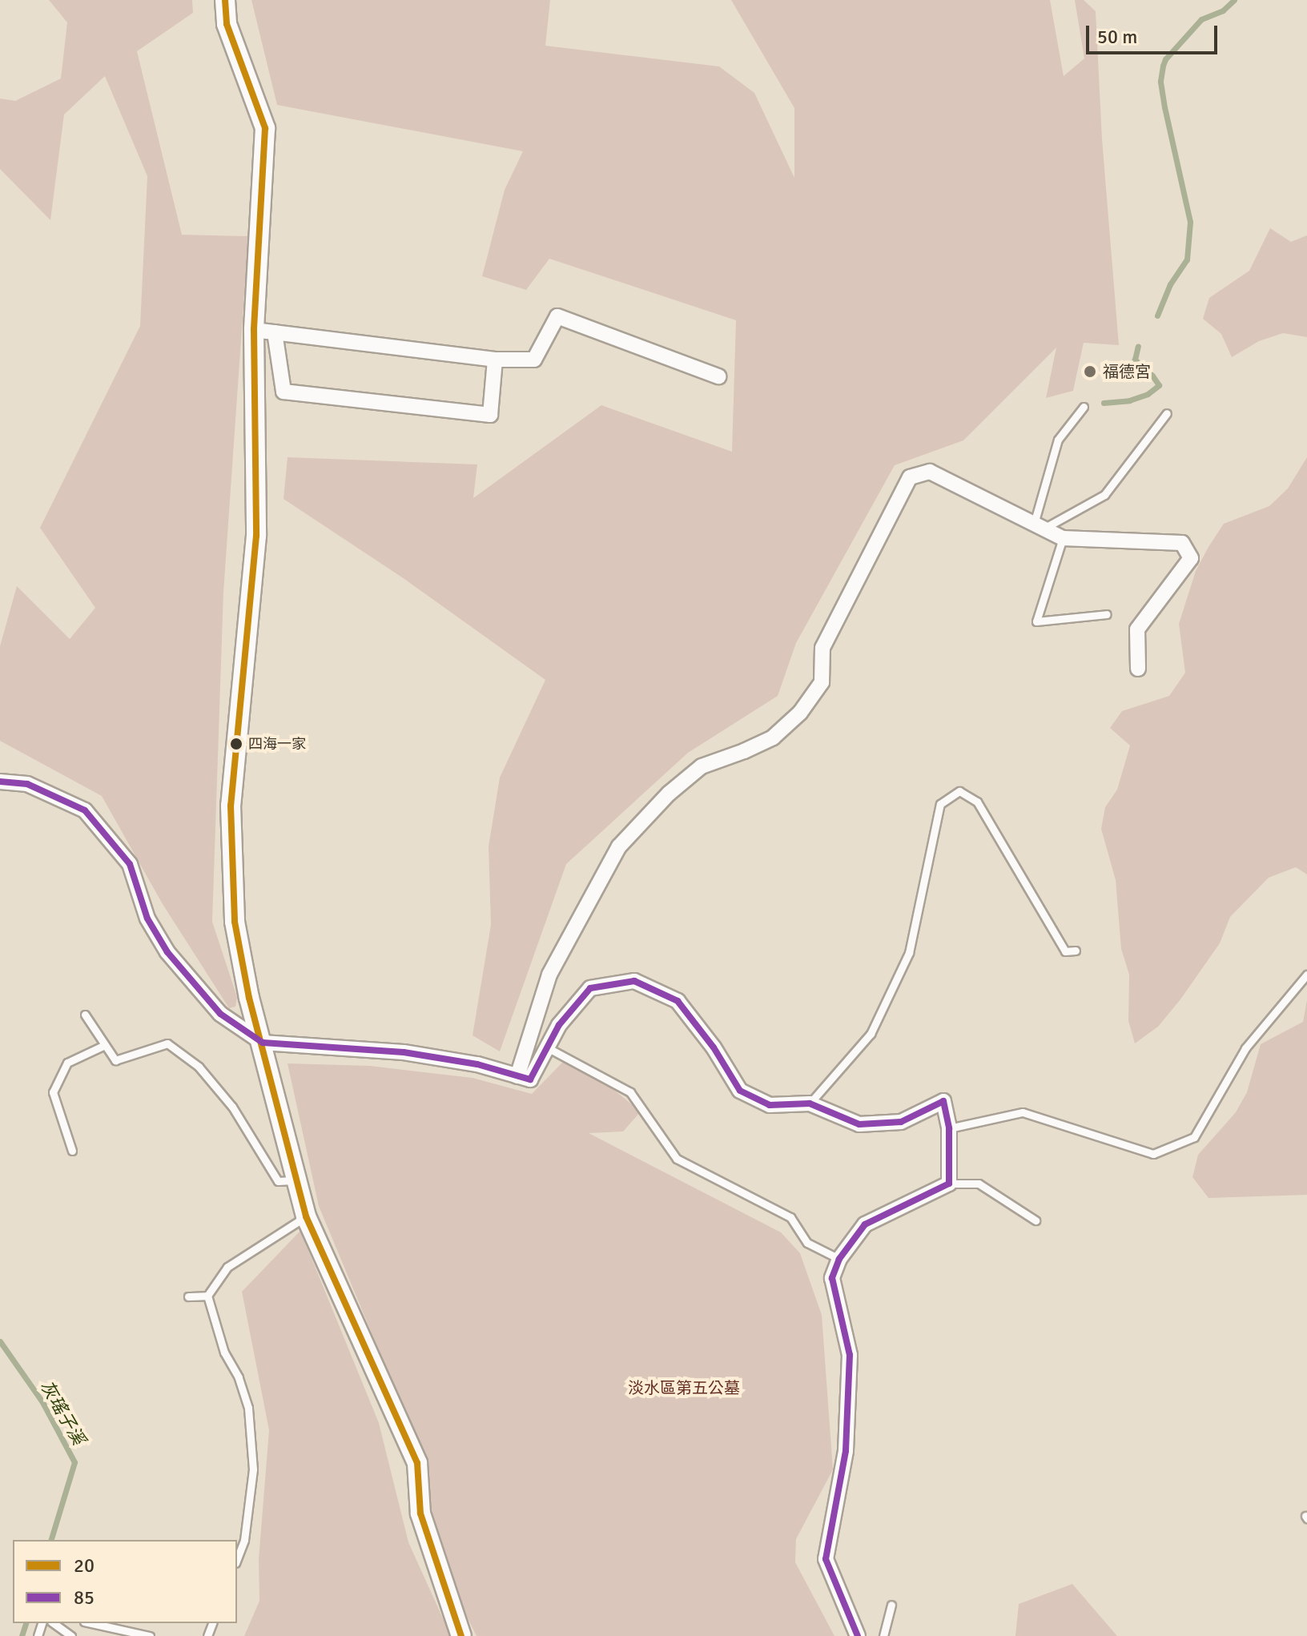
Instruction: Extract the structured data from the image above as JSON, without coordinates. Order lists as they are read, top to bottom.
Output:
{
  "water": ["灰瑤子溪"],
  "parks": ["淡水區第五公墓"],
  "places": ["福德宮", "四海一家"],
  "lines": ["transit line 20", "transit line 85"],
  "legend": ["20", "85"],
  "scale_bar": "50 m"
}
